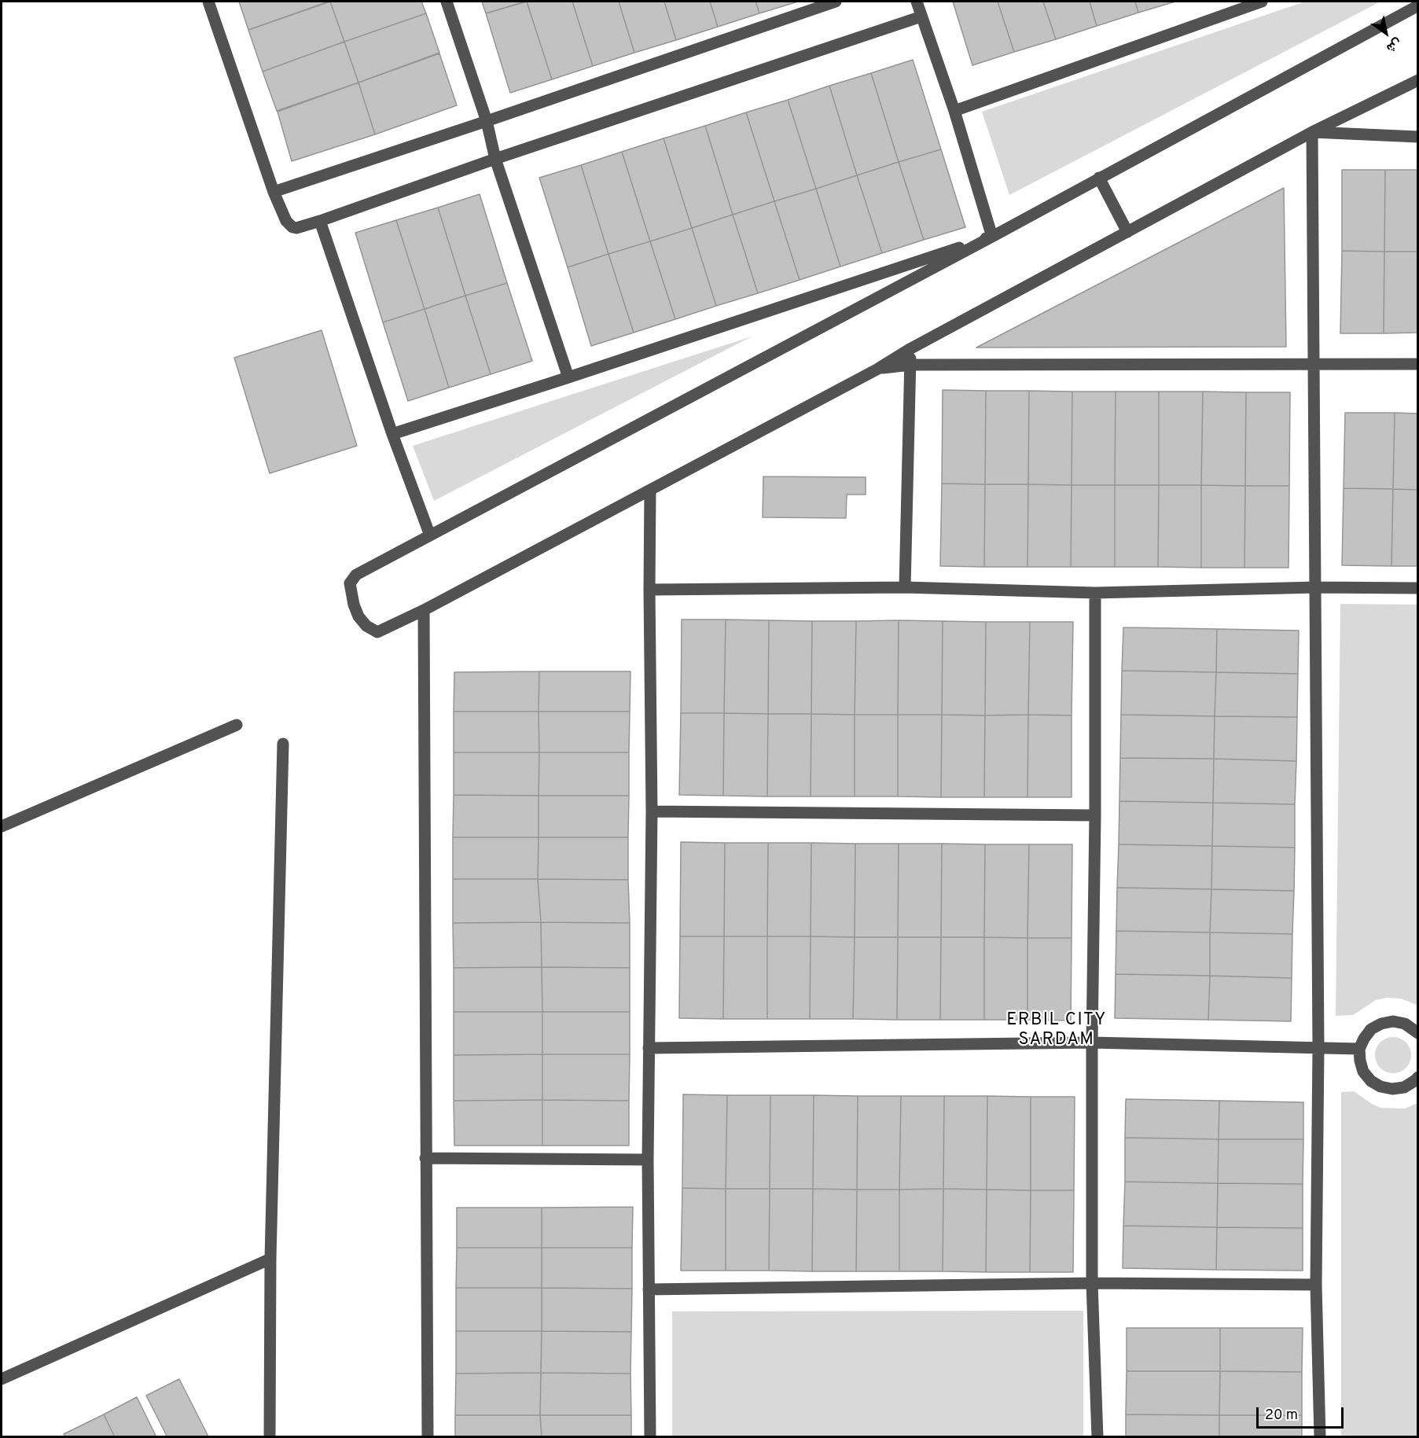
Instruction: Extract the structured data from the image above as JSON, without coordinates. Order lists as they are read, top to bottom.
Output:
{
  "districts": ["ERBIL CITY SARDAM"],
  "scale_bar": "20 m",
  "north": "bottom right"
}
